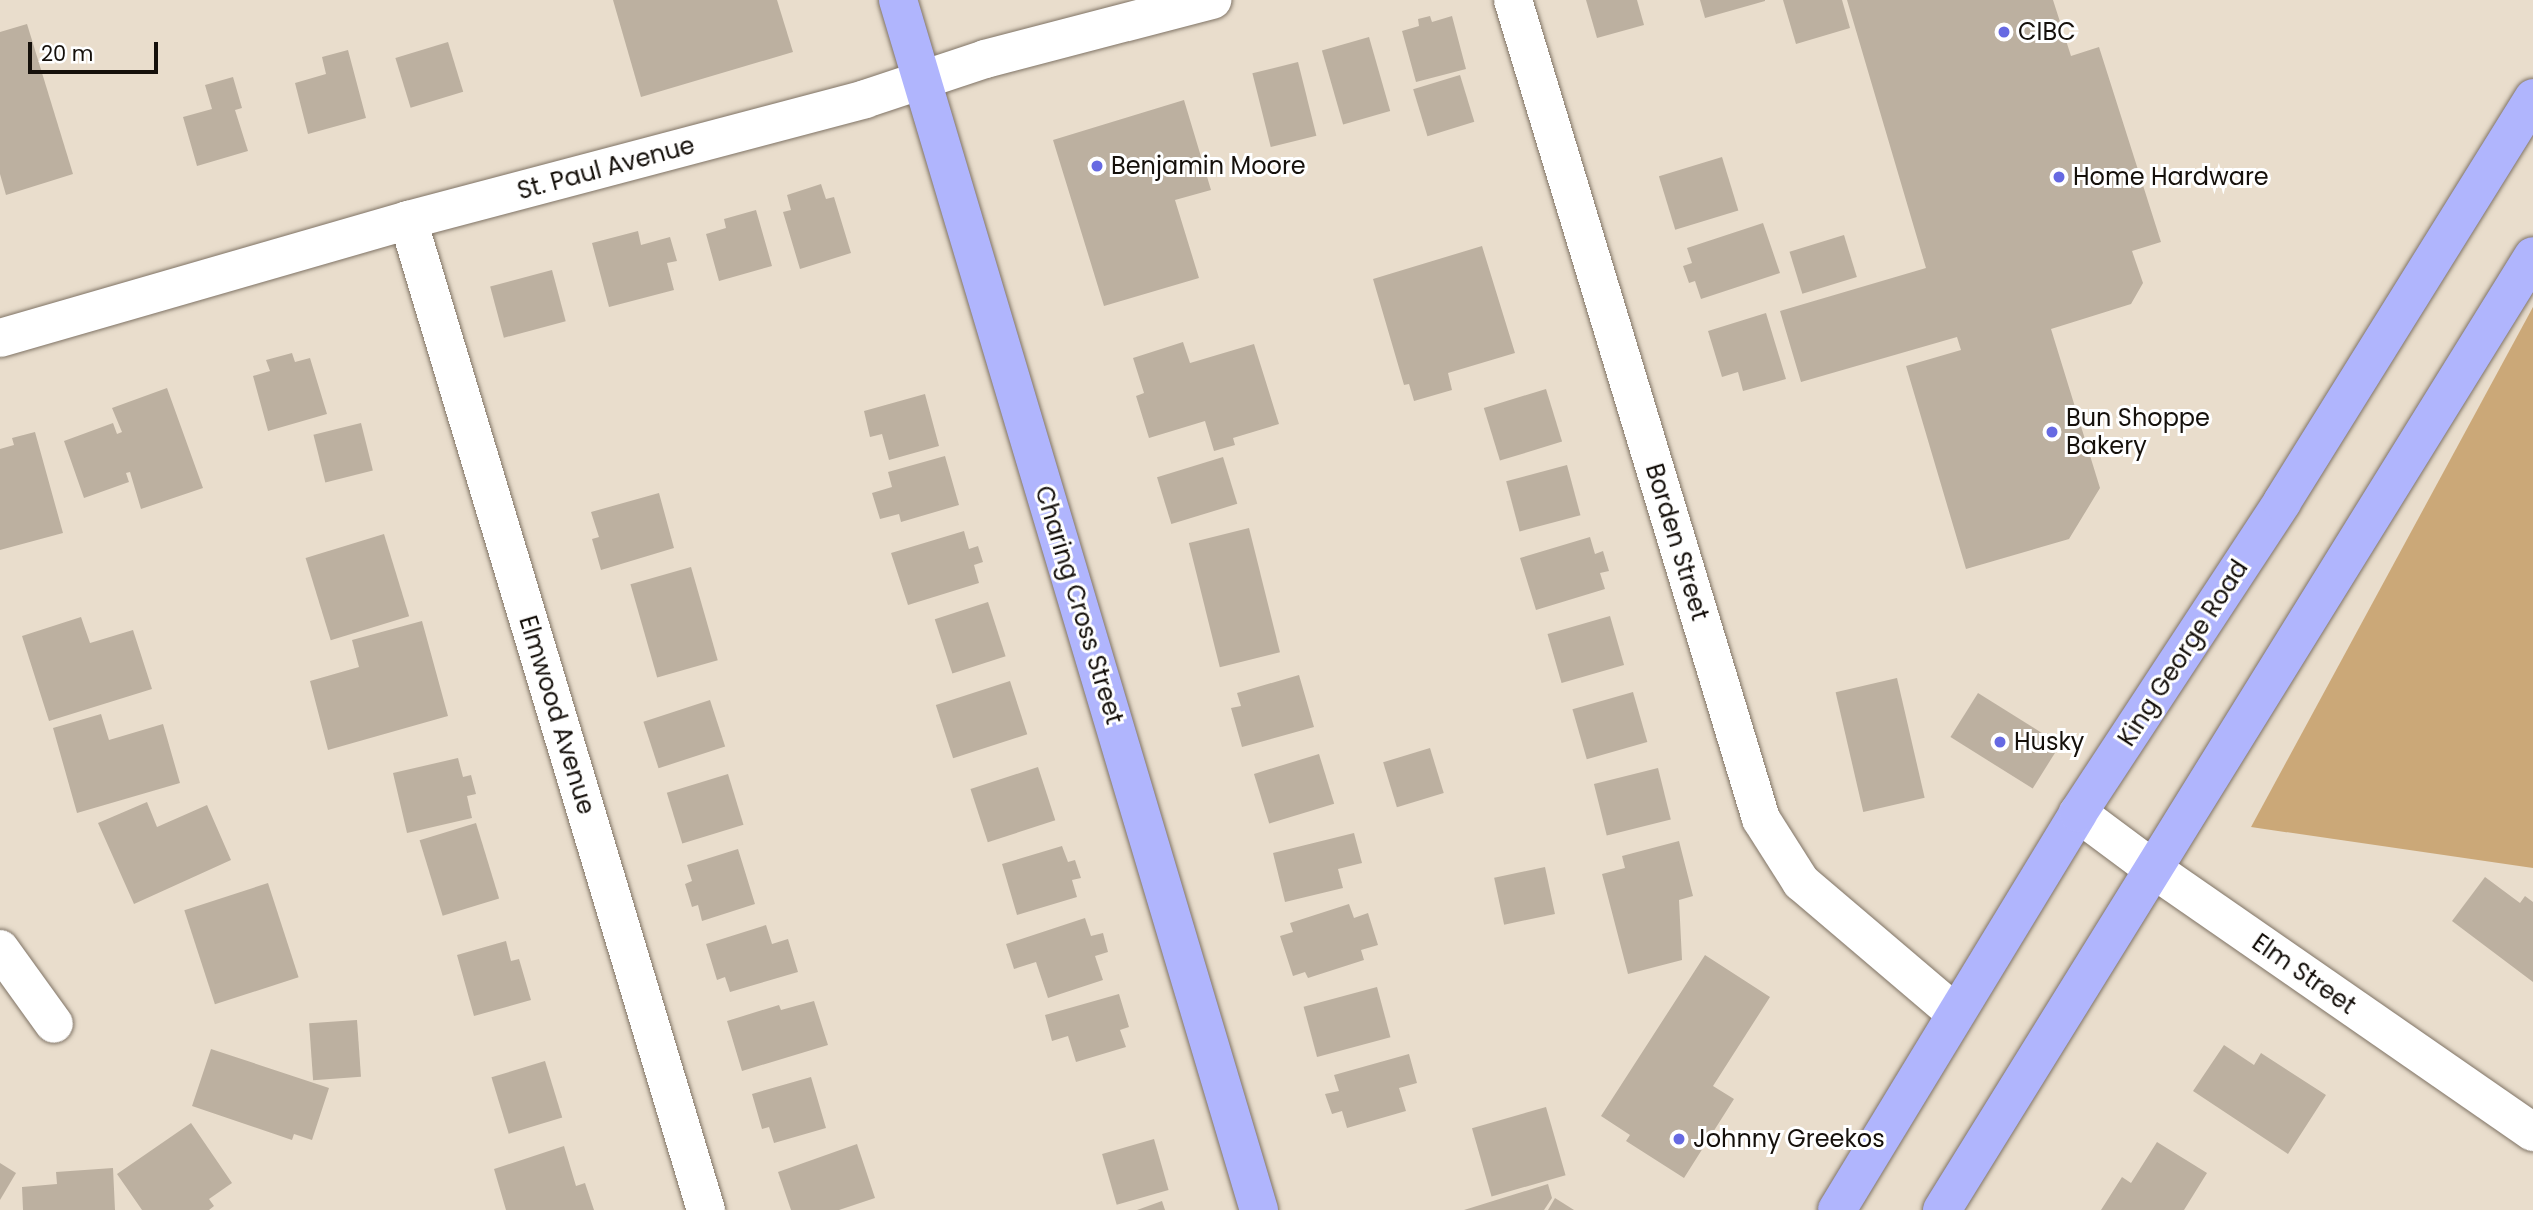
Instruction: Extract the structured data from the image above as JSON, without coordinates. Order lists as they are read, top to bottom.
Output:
{
  "streets": {
    "main road": ["Charing Cross Street", "King George Road"],
    "street": [
      "St. Paul Avenue",
      "Borden Street",
      "Elmwood Avenue",
      "Elm Street"
    ]
  },
  "crossings": [
    ["St. Paul Avenue", "Charing Cross Street"],
    ["St. Paul Avenue", "Elmwood Avenue"],
    ["Borden Street", "King George Road"],
    ["King George Road", "Elm Street"]
  ],
  "places": [
    "CIBC",
    "Benjamin Moore",
    "Home Hardware",
    "Bun Shoppe Bakery",
    "Husky",
    "Johnny Greekos"
  ],
  "scale_bar": "20 m"
}
